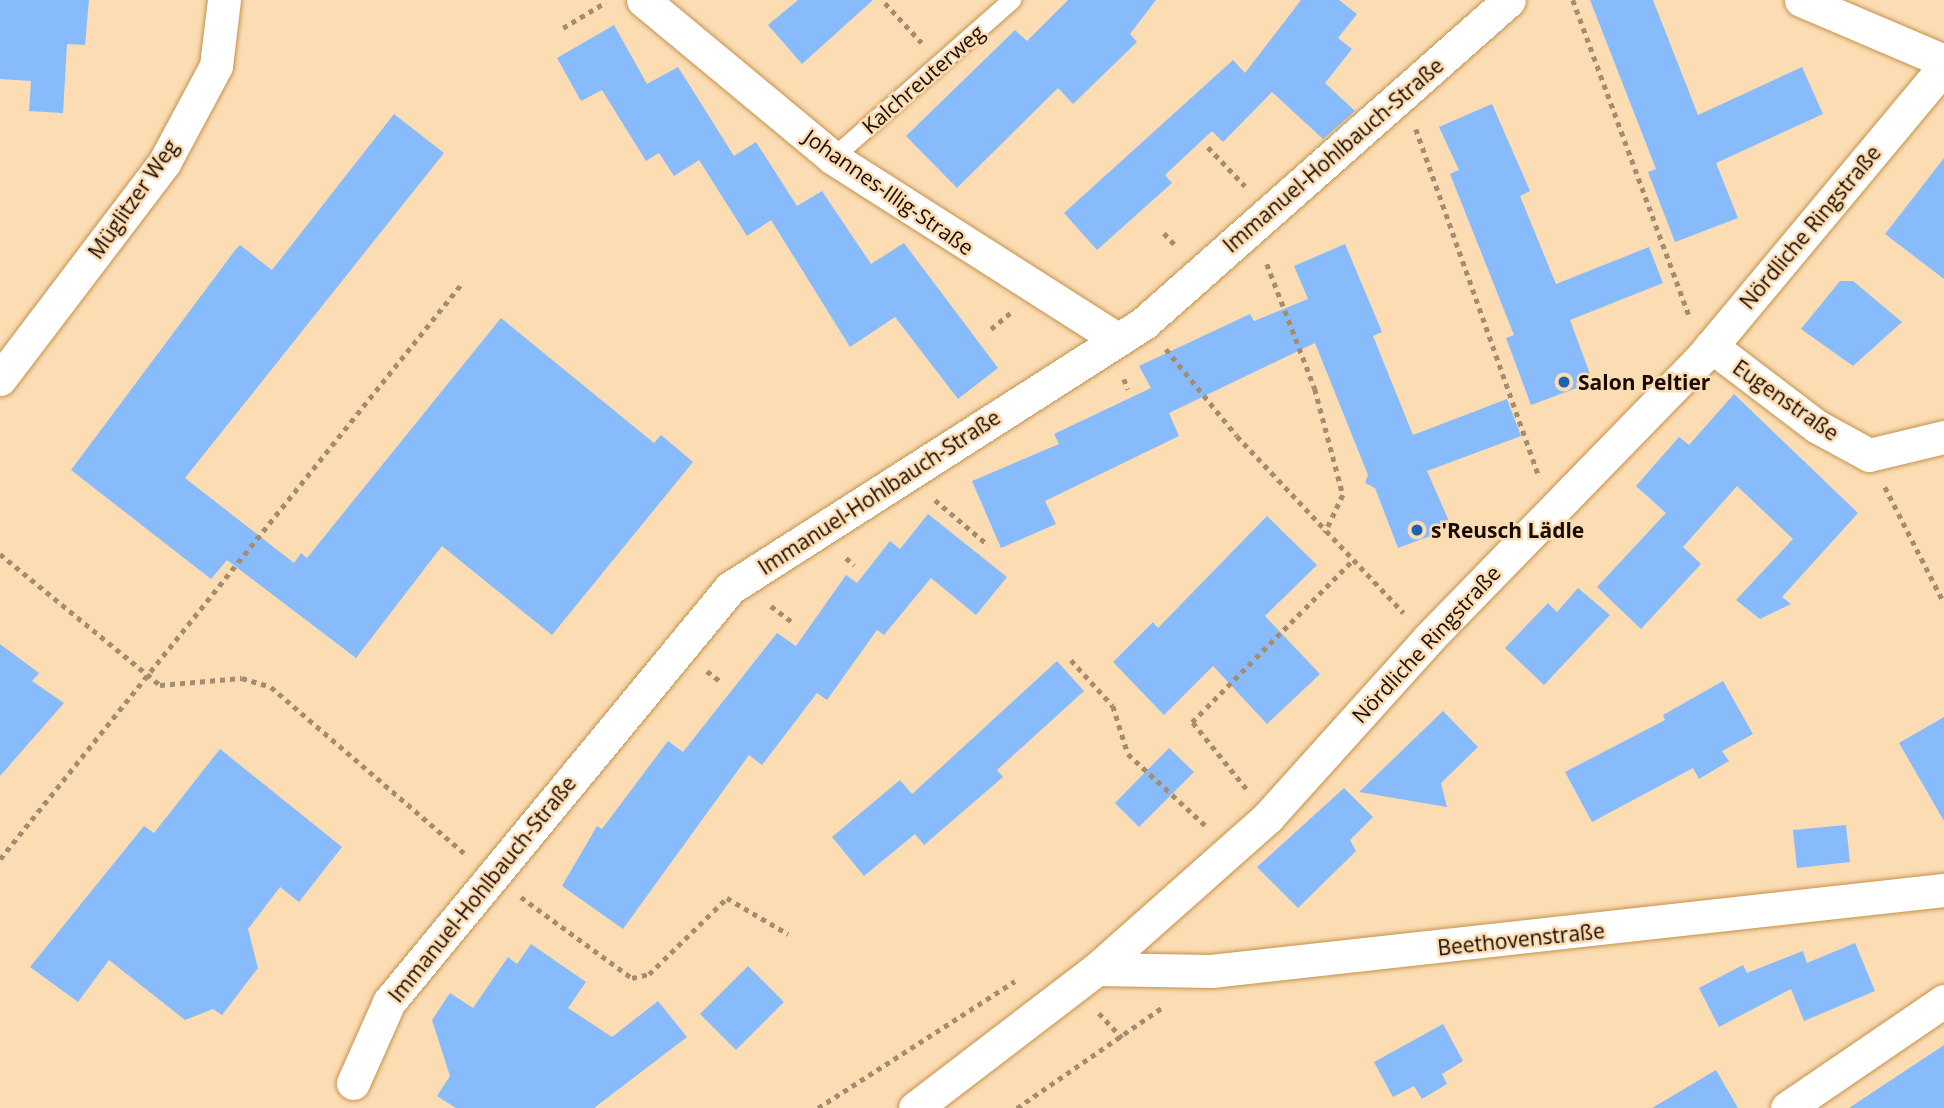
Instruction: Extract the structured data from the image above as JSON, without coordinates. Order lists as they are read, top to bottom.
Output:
{
  "streets": {
    "street": [
      "Immanuel-Hohlbauch-Straße",
      "Johannes-Illig-Straße",
      "Müglitzer Weg",
      "Nördliche Ringstraße",
      "Eugenstraße",
      "Beethovenstraße"
    ],
    "lane": ["Kalchreuterweg"]
  },
  "crossings": [
    ["Kalchreuterweg", "Johannes-Illig-Straße"],
    ["Immanuel-Hohlbauch-Straße", "Johannes-Illig-Straße"],
    ["Nördliche Ringstraße", "Eugenstraße"],
    ["Nördliche Ringstraße", "Beethovenstraße"]
  ],
  "places": ["Salon Peltier", "s'Reusch Lädle"]
}
